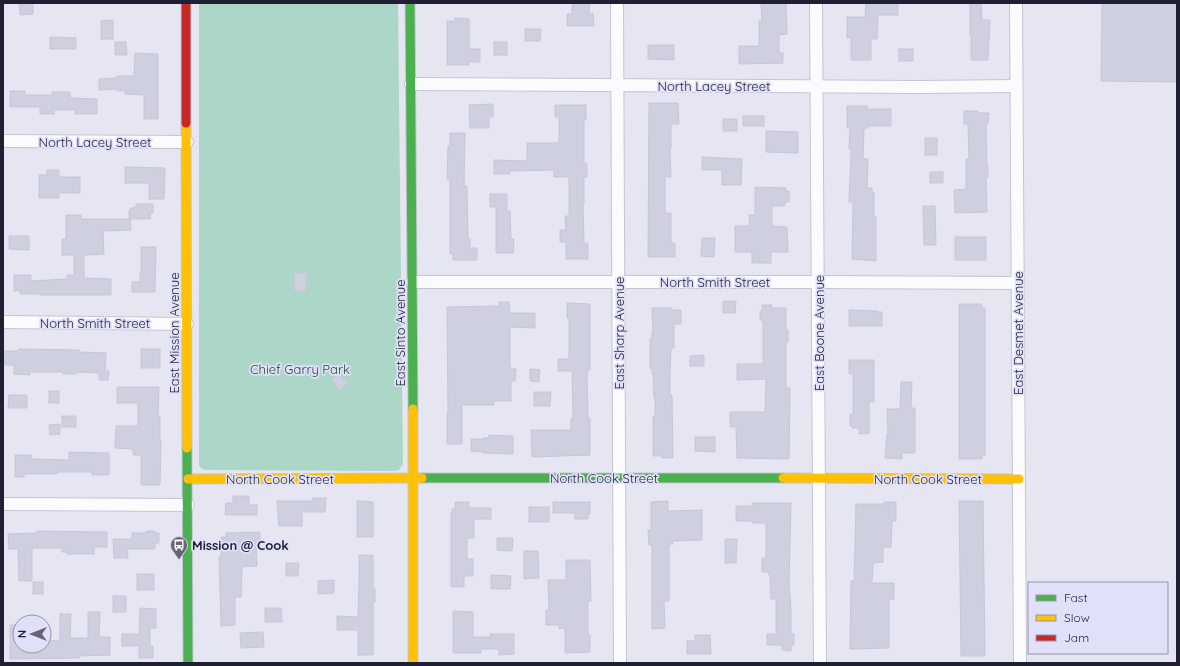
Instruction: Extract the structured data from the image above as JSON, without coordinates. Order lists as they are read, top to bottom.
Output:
{
  "streets": {
    "street": [
      "North Lacey Street",
      "North Smith Street",
      "East Mission Avenue",
      "East Sinto Avenue",
      "East Sharp Avenue",
      "East Boone Avenue",
      "East Desmet Avenue",
      "North Cook Street"
    ]
  },
  "crossings": [
    ["North Lacey Street", "East Mission Avenue"],
    ["North Lacey Street", "East Sinto Avenue"],
    ["North Lacey Street", "East Sharp Avenue"],
    ["North Lacey Street", "East Boone Avenue"],
    ["North Lacey Street", "East Desmet Avenue"],
    ["North Smith Street", "East Mission Avenue"],
    ["North Smith Street", "East Sinto Avenue"],
    ["North Smith Street", "East Sharp Avenue"],
    ["North Smith Street", "East Boone Avenue"],
    ["North Smith Street", "East Desmet Avenue"],
    ["East Mission Avenue", "North Cook Street"],
    ["East Sinto Avenue", "North Cook Street"],
    ["East Sharp Avenue", "North Cook Street"],
    ["East Boone Avenue", "North Cook Street"],
    ["East Desmet Avenue", "North Cook Street"]
  ],
  "parks": ["Chief Garry Park"],
  "places": {
    "bus stop": ["Mission @ Cook"]
  },
  "legend": ["Fast", "Slow", "Jam"],
  "north": "left"
}
